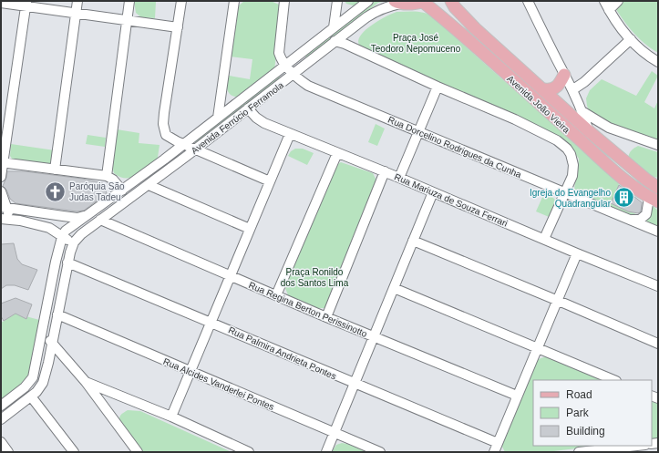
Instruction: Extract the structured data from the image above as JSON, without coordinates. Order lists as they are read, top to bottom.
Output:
{
  "streets": {
    "main road": ["Avenida João Vieira"],
    "street": [
      "Avenida Ferrúcio Ferramola",
      "Rua Dorcelino Rodrigues da Cunha",
      "Rua Mariuza de Souza Ferrari",
      "Rua Regina Berton Perissinotto",
      "Rua Palmira Andrieta Pontes",
      "Rua Alcides Vanderlei Pontes"
    ]
  },
  "crossings": [
    ["Avenida João Vieira", "Avenida Ferrúcio Ferramola"],
    ["Avenida Ferrúcio Ferramola", "Rua Dorcelino Rodrigues da Cunha"],
    ["Avenida Ferrúcio Ferramola", "Rua Mariuza de Souza Ferrari"],
    ["Avenida Ferrúcio Ferramola", "Rua Regina Berton Perissinotto"]
  ],
  "parks": ["Praça José Teodoro Nepomuceno", "Praça Ronildo dos Santos Lima"],
  "places": {
    "church": ["Paróquia São Judas Tadeu"],
    "building": ["Igreja do Evangelho Quadrangular"]
  },
  "legend": ["Road", "Park", "Building"]
}
